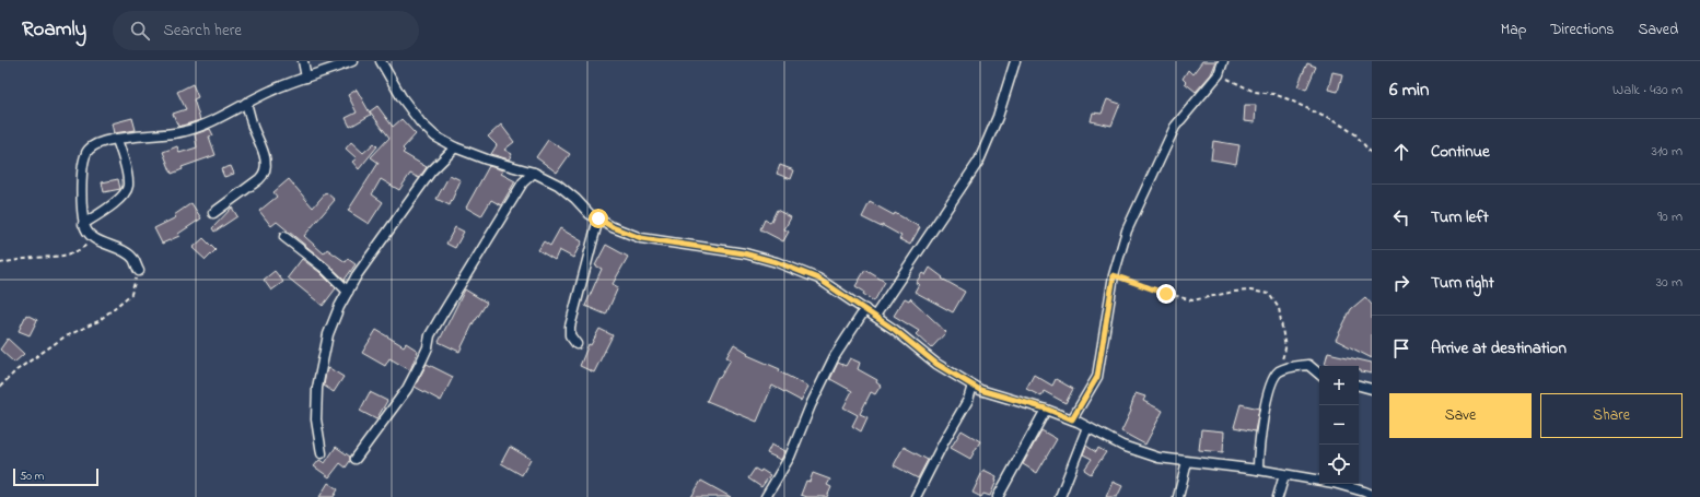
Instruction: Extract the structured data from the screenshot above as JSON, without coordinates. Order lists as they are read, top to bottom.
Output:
{
  "scale_bar": "50 m",
  "page": {
    "header": "Roamly",
    "search": "Search here",
    "nav": ["Map", "Directions", "Saved"],
    "heading": ["6 min", "Walk · 430 m"],
    "list": [
      ["Continue", "310 m"],
      ["Turn left", "90 m"],
      ["Turn right", "30 m"],
      "Arrive at destination"
    ],
    "map_buttons": ["+", "−"],
    "buttons": ["Save", "Share"],
    "scale": "50 m"
  }
}
